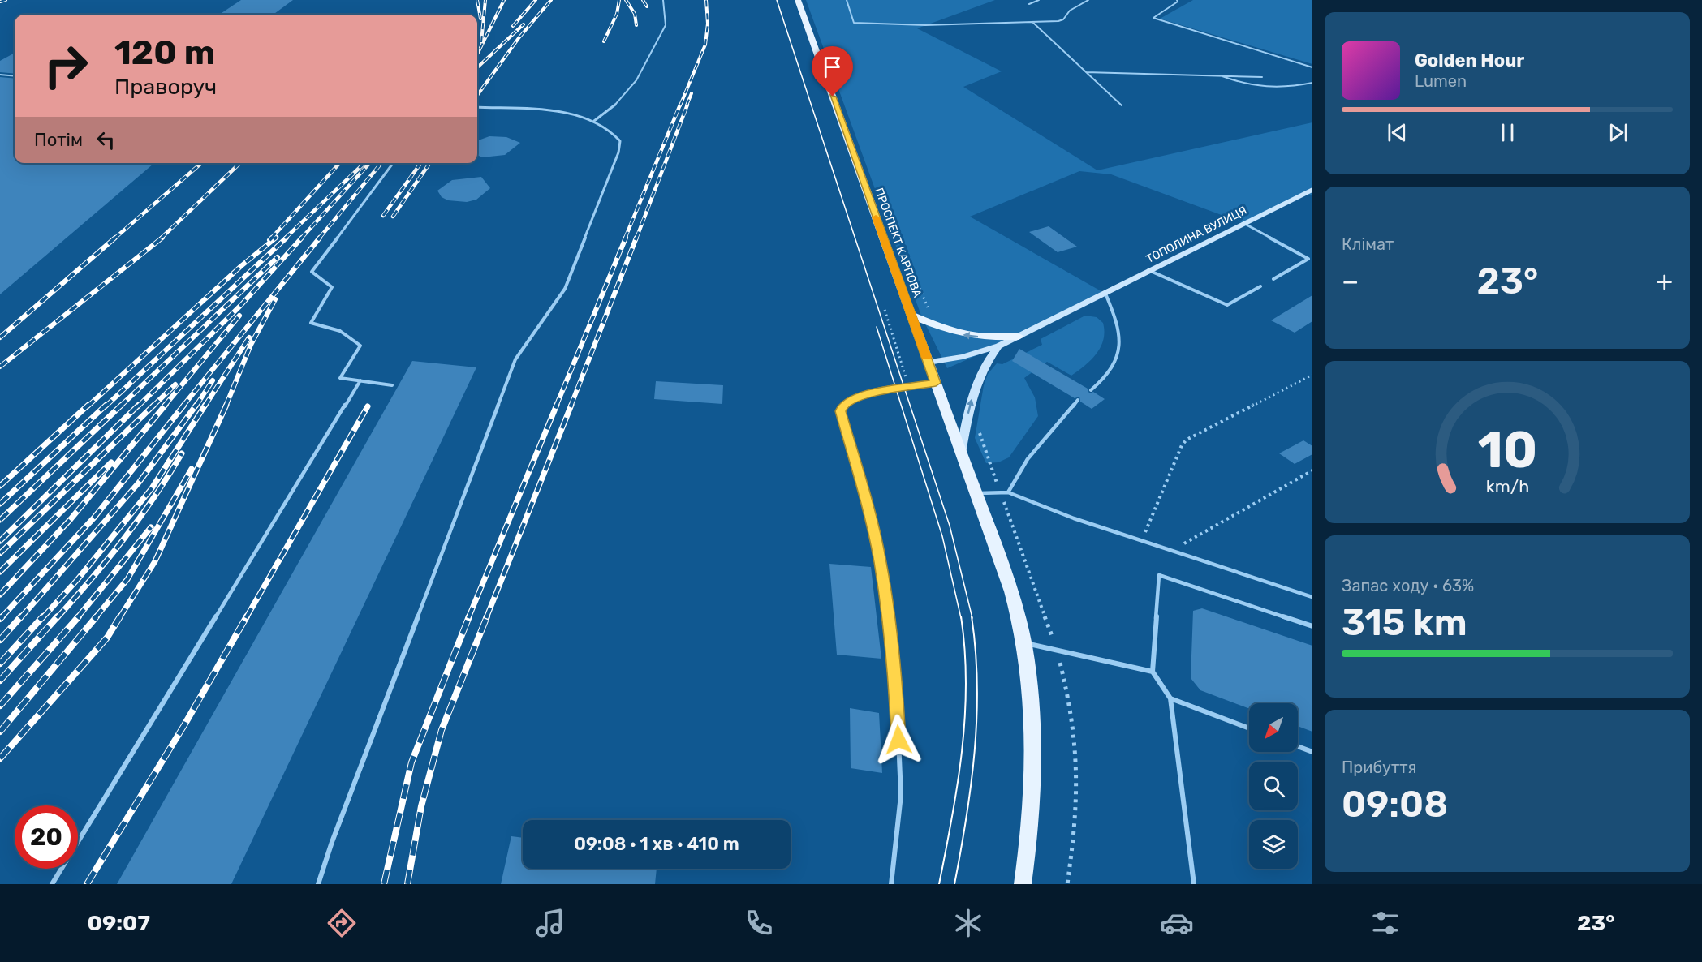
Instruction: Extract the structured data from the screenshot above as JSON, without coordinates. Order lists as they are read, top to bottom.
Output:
{
  "streets": {
    "main road": ["ТОПОЛИНА ВУЛИЦЯ", "ПРОСПЕКТ КАРПОВА"]
  },
  "crossings": [
    ["ТОПОЛИНА ВУЛИЦЯ", "ПРОСПЕКТ КАРПОВА"]
  ],
  "north": "bottom left",
  "page": {
    "turn": ["120 m", "Праворуч"],
    "song": ["Golden Hour", "Lumen"],
    "then": "Потім",
    "tile": [
      "Клімат",
      ["Запас ходу · 63%", "315 km"],
      ["Прибуття", "09:08"]
    ],
    "heat": ["−", "23°", "+"],
    "limit": "20",
    "trip": "09:08 · 1 хв · 410 m",
    "tabs": ["09:07", "23°"],
    "gauge": ["10", "km/h"]
  }
}
